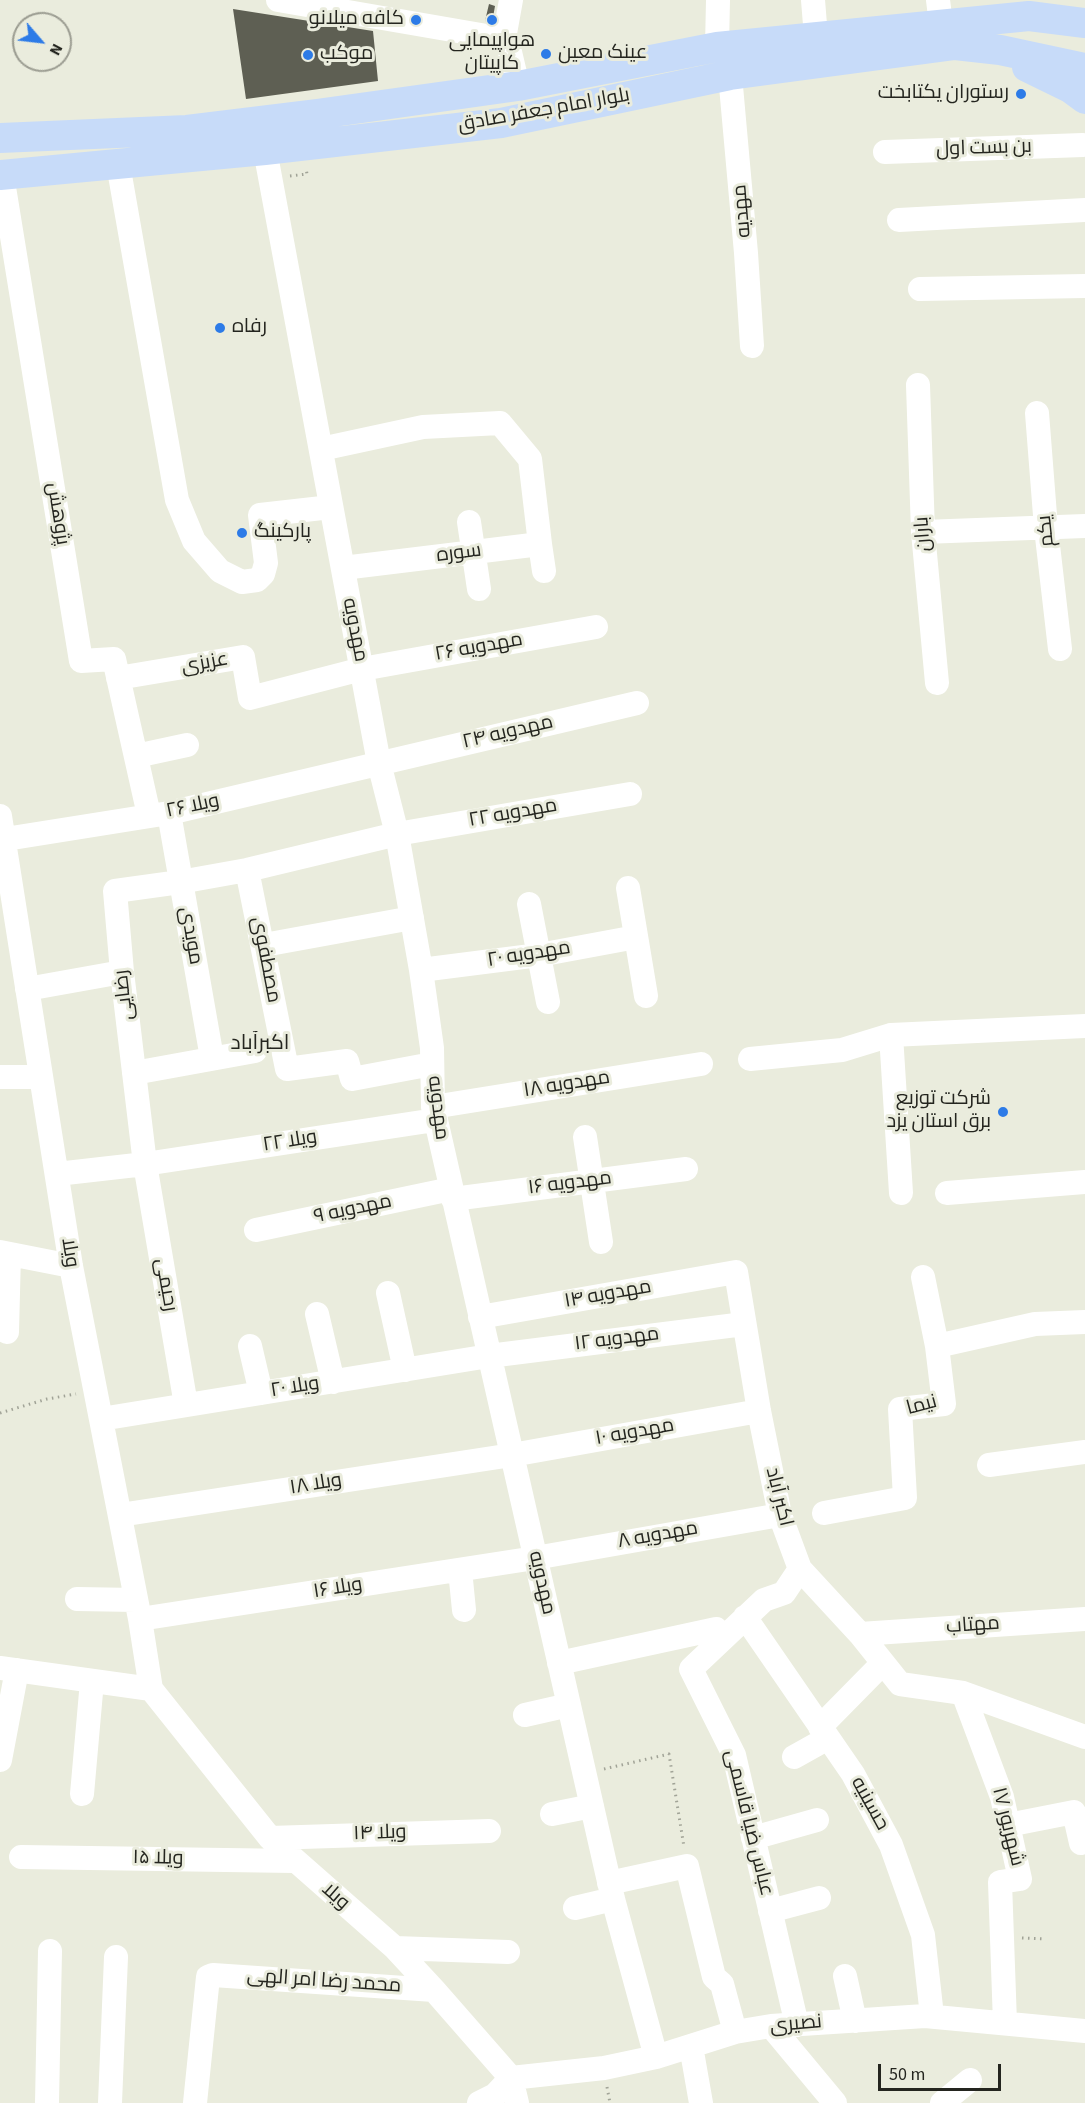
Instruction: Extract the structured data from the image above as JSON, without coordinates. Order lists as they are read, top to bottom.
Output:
{
  "streets": {
    "main road": ["بلوار امام جعفر صادق"],
    "street": [
      "بن بست اول",
      "مهديه",
      "پژوهش",
      "یکم",
      "باران",
      "سوره",
      "مهدویه",
      "مهدویه ۲۶",
      "عزیزی",
      "مهدویه ۲۴",
      "ویلا ۲۶",
      "مهدویه ۲۲",
      "مویدی",
      "مهدویه ۲۰",
      "مصطفوی",
      "رضایی",
      "مهدویه ۱۸",
      "ویلا ۲۲",
      "مهدویه ۱۶",
      "مهدویه ۹",
      "ویلا",
      "رحیمی",
      "مهدویه ۱۴",
      "مهدویه ۱۲",
      "ویلا ۲۰",
      "نیما",
      "مهدویه ۱۰",
      "ویلا ۱۸",
      "اکبر آباد",
      "مهدویه ۸",
      "ویلا ۱۶",
      "مهتاب",
      "حسینیه",
      "عباس ضیا قاسمی",
      "۱۷ شهریور",
      "ویلا ۱۴",
      "ویلا ۱۵",
      "محمد رضا امر الهی",
      "نصیری"
    ]
  },
  "crossings": [
    ["بلوار امام جعفر صادق", "مهديه"],
    ["بلوار امام جعفر صادق", "پژوهش"],
    ["بلوار امام جعفر صادق", "مهدویه"],
    ["پژوهش", "عزیزی"],
    ["پژوهش", "ویلا ۲۶"],
    ["پژوهش", "مویدی"],
    ["سوره", "مهدویه"],
    ["مهدویه", "مهدویه ۲۶"],
    ["مهدویه", "عزیزی"],
    ["مهدویه", "مهدویه ۲۴"],
    ["مهدویه", "ویلا ۲۶"],
    ["مهدویه", "مهدویه ۲۲"],
    ["مهدویه", "مهدویه ۲۰"],
    ["مهدویه", "مصطفوی"],
    ["مهدویه", "مهدویه ۱۸"],
    ["مهدویه", "ویلا ۲۲"],
    ["مهدویه", "مهدویه ۱۶"],
    ["مهدویه", "مهدویه ۹"],
    ["مهدویه", "مهدویه ۱۴"],
    ["مهدویه", "مهدویه ۱۲"],
    ["مهدویه", "ویلا ۲۰"],
    ["مهدویه", "مهدویه ۱۰"],
    ["مهدویه", "ویلا ۱۸"],
    ["مهدویه", "مهدویه ۸"],
    ["مهدویه", "ویلا ۱۶"],
    ["مهدویه", "نصیری"],
    ["مهدویه ۲۶", "عزیزی"],
    ["مهدویه ۲۴", "ویلا ۲۶"],
    ["ویلا ۲۶", "مویدی"],
    ["ویلا ۲۶", "ویلا"],
    ["مویدی", "رضایی"],
    ["رضایی", "ویلا ۲۲"],
    ["رضایی", "رحیمی"],
    ["مهدویه ۱۸", "ویلا ۲۲"],
    ["ویلا ۲۲", "ویلا"],
    ["ویلا ۲۲", "رحیمی"],
    ["مهدویه ۱۶", "مهدویه ۹"],
    ["ویلا", "ویلا ۲۰"],
    ["ویلا", "ویلا ۱۸"],
    ["ویلا", "ویلا ۱۶"],
    ["ویلا", "ویلا ۱۴"],
    ["ویلا", "ویلا ۱۵"],
    ["ویلا", "محمد رضا امر الهی"],
    ["ویلا", "نصیری"],
    ["رحیمی", "ویلا ۲۰"],
    ["مهدویه ۱۴", "اکبر آباد"],
    ["مهدویه ۱۲", "ویلا ۲۰"],
    ["مهدویه ۱۲", "اکبر آباد"],
    ["مهدویه ۱۰", "ویلا ۱۸"],
    ["مهدویه ۱۰", "اکبر آباد"],
    ["اکبر آباد", "مهدویه ۸"],
    ["اکبر آباد", "مهتاب"],
    ["اکبر آباد", "عباس ضیا قاسمی"],
    ["اکبر آباد", "۱۷ شهریور"],
    ["مهدویه ۸", "ویلا ۱۶"],
    ["حسینیه", "عباس ضیا قاسمی"],
    ["حسینیه", "نصیری"],
    ["عباس ضیا قاسمی", "نصیری"],
    ["۱۷ شهریور", "نصیری"]
  ],
  "districts": ["اکبرآباد"],
  "places": [
    "کافه میلانو",
    "هواپیمایی کاپیتان",
    "عینک معین",
    "موکب",
    "رستوران یکتابخت",
    "رفاه",
    "پارکینگ",
    "شرکت توزیع برق استان یزد"
  ],
  "scale_bar": "50 m",
  "north": "bottom right"
}
